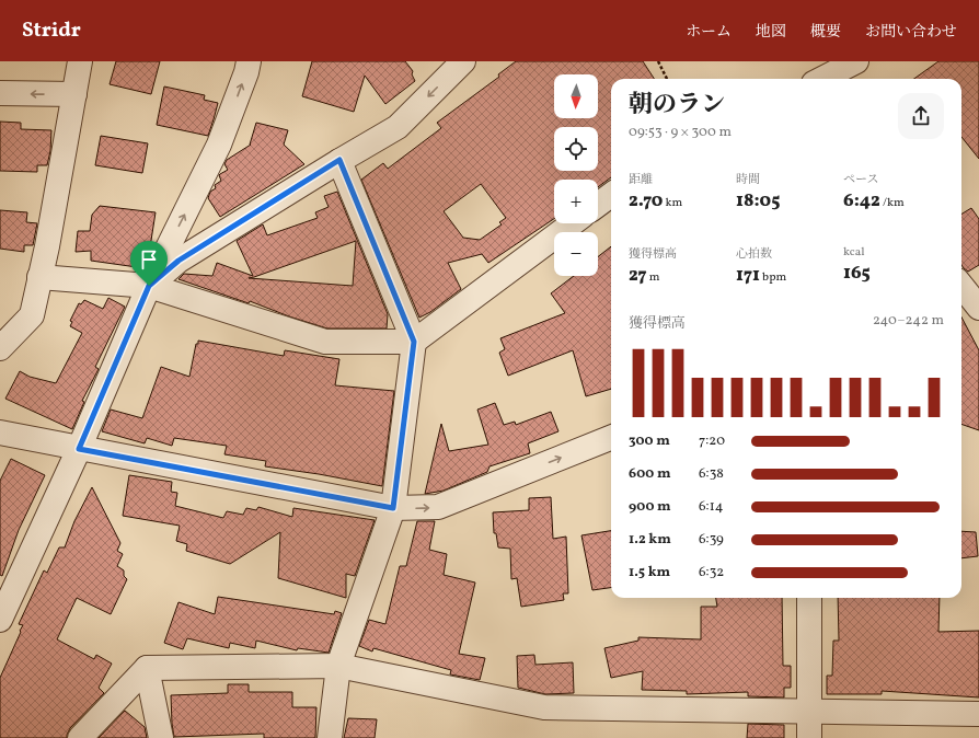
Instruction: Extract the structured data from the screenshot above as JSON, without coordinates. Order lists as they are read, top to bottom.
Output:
{
  "north": "bottom",
  "page": {
    "header": "Stridr",
    "nav": [
      "ホーム",
      "地図",
      "概要",
      "お問い合わせ"
    ],
    "map_buttons": ["+", "−"],
    "heading": ["朝のラン", "09:53 · 9 × 300 m"],
    "stats": [
      ["距離", "2.70 km"],
      ["時間", "18:05"],
      ["ペース", "6:42 /km"],
      ["獲得標高", "27 m"],
      ["心拍数", "171 bpm"],
      ["kcal", "165"]
    ],
    "chart": ["獲得標高", "240–242 m"],
    "list": [
      {
        "name": "300 m",
        "note": "7:20"
      },
      {
        "name": "600 m",
        "note": "6:38"
      },
      {
        "name": "900 m",
        "note": "6:14"
      },
      {
        "name": "1.2 km",
        "note": "6:39"
      },
      {
        "name": "1.5 km",
        "note": "6:32"
      }
    ]
  }
}
